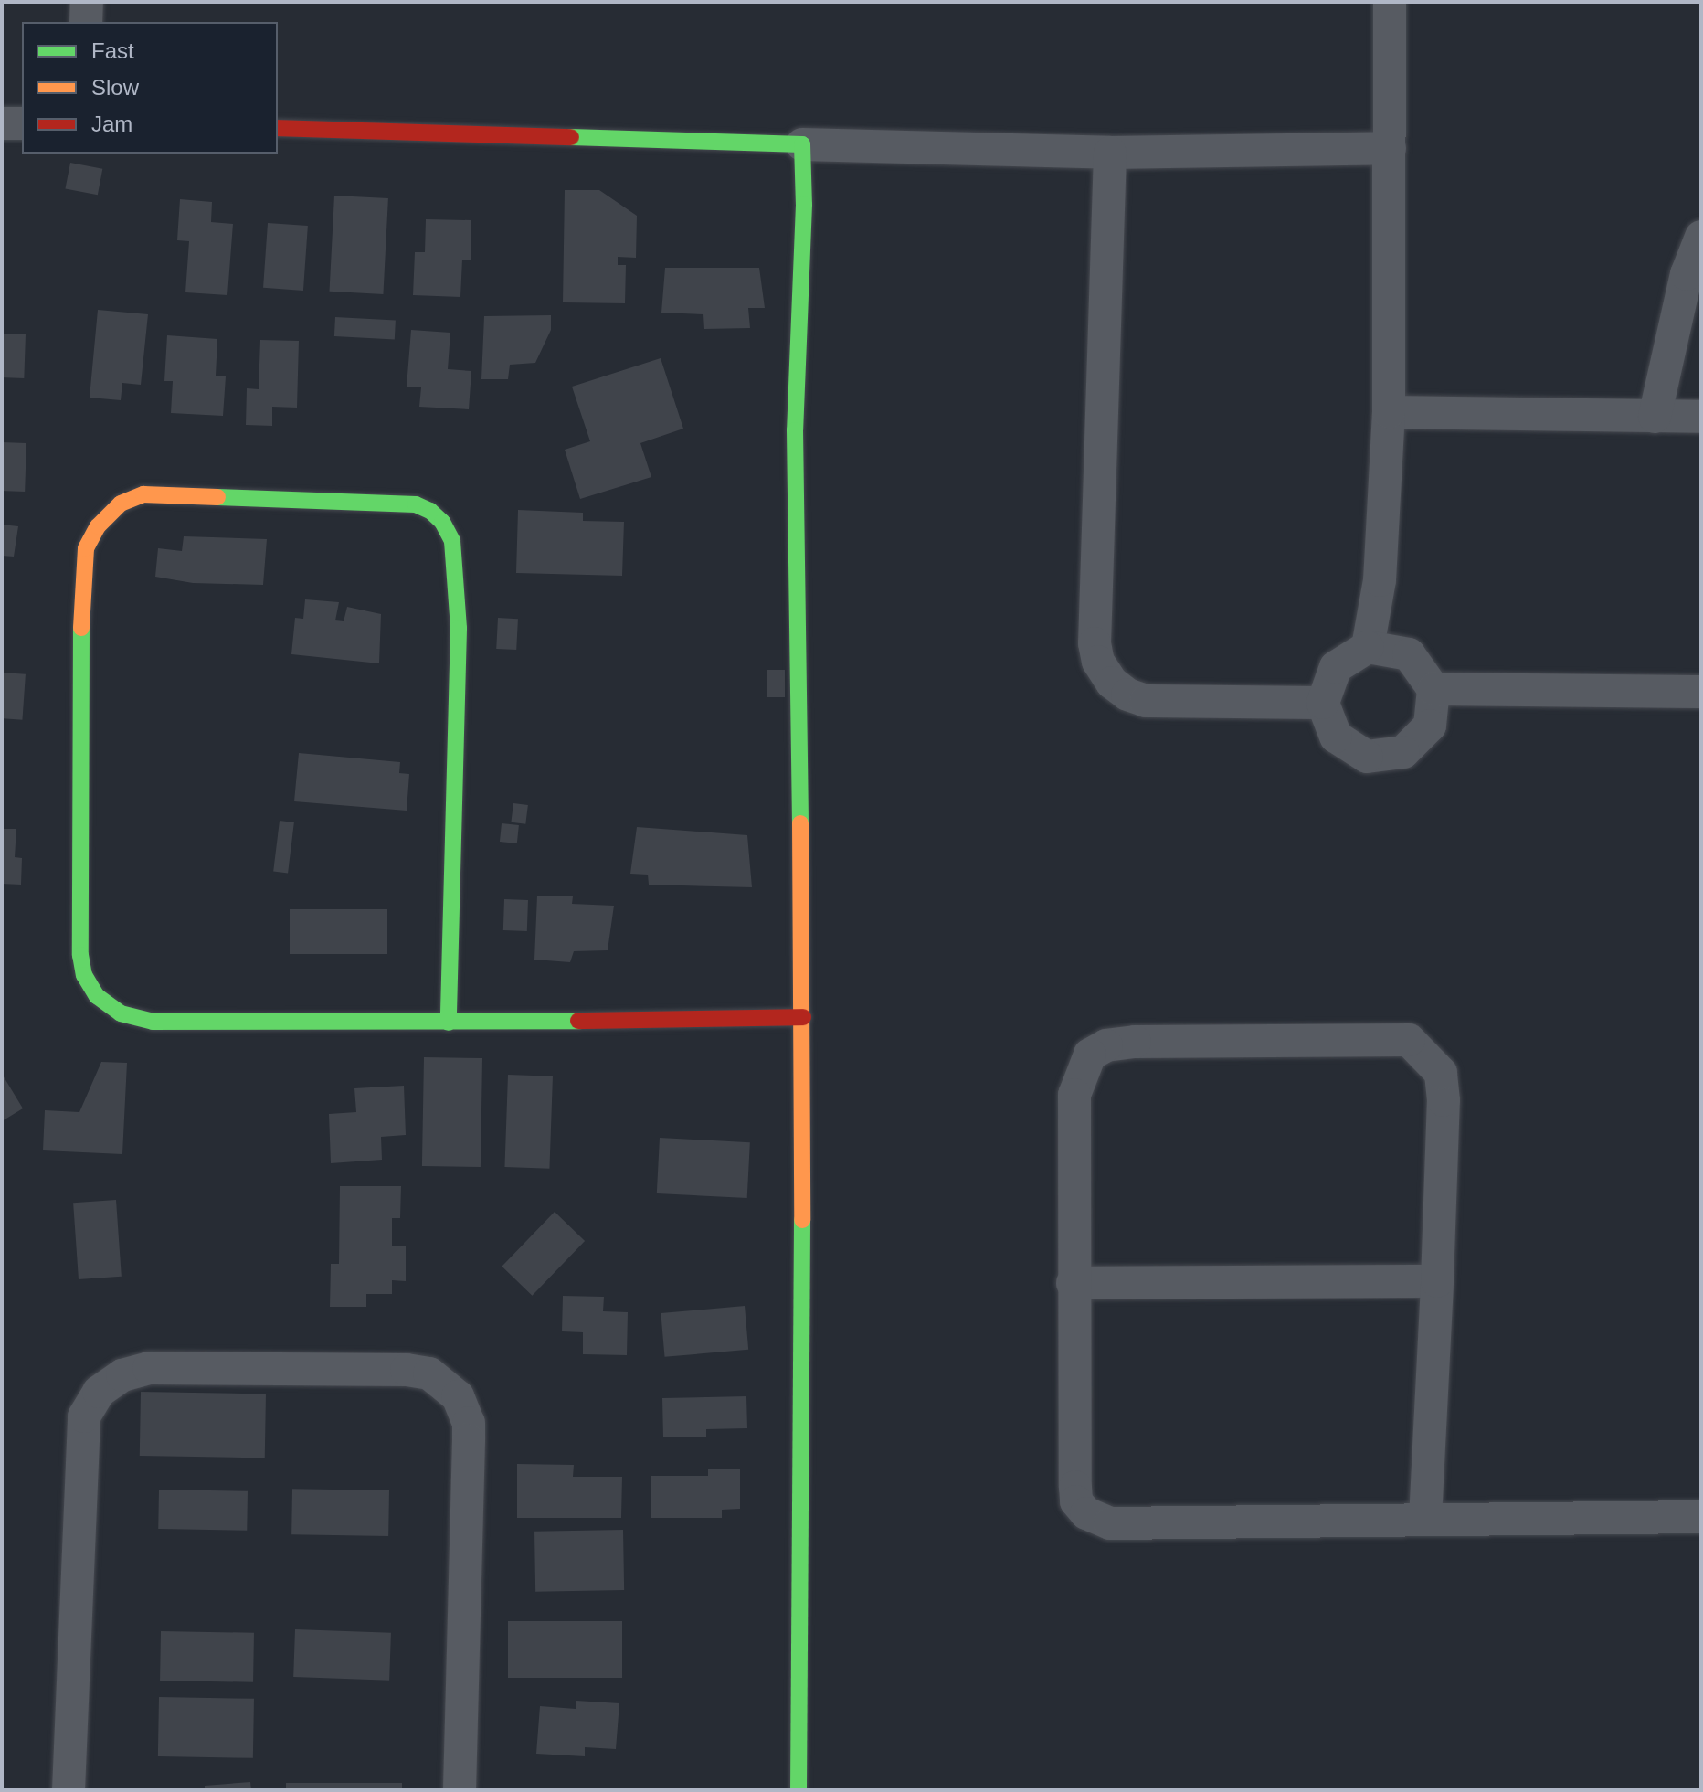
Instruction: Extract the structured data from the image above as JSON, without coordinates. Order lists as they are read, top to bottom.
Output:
{
  "legend": ["Fast", "Slow", "Jam"]
}
